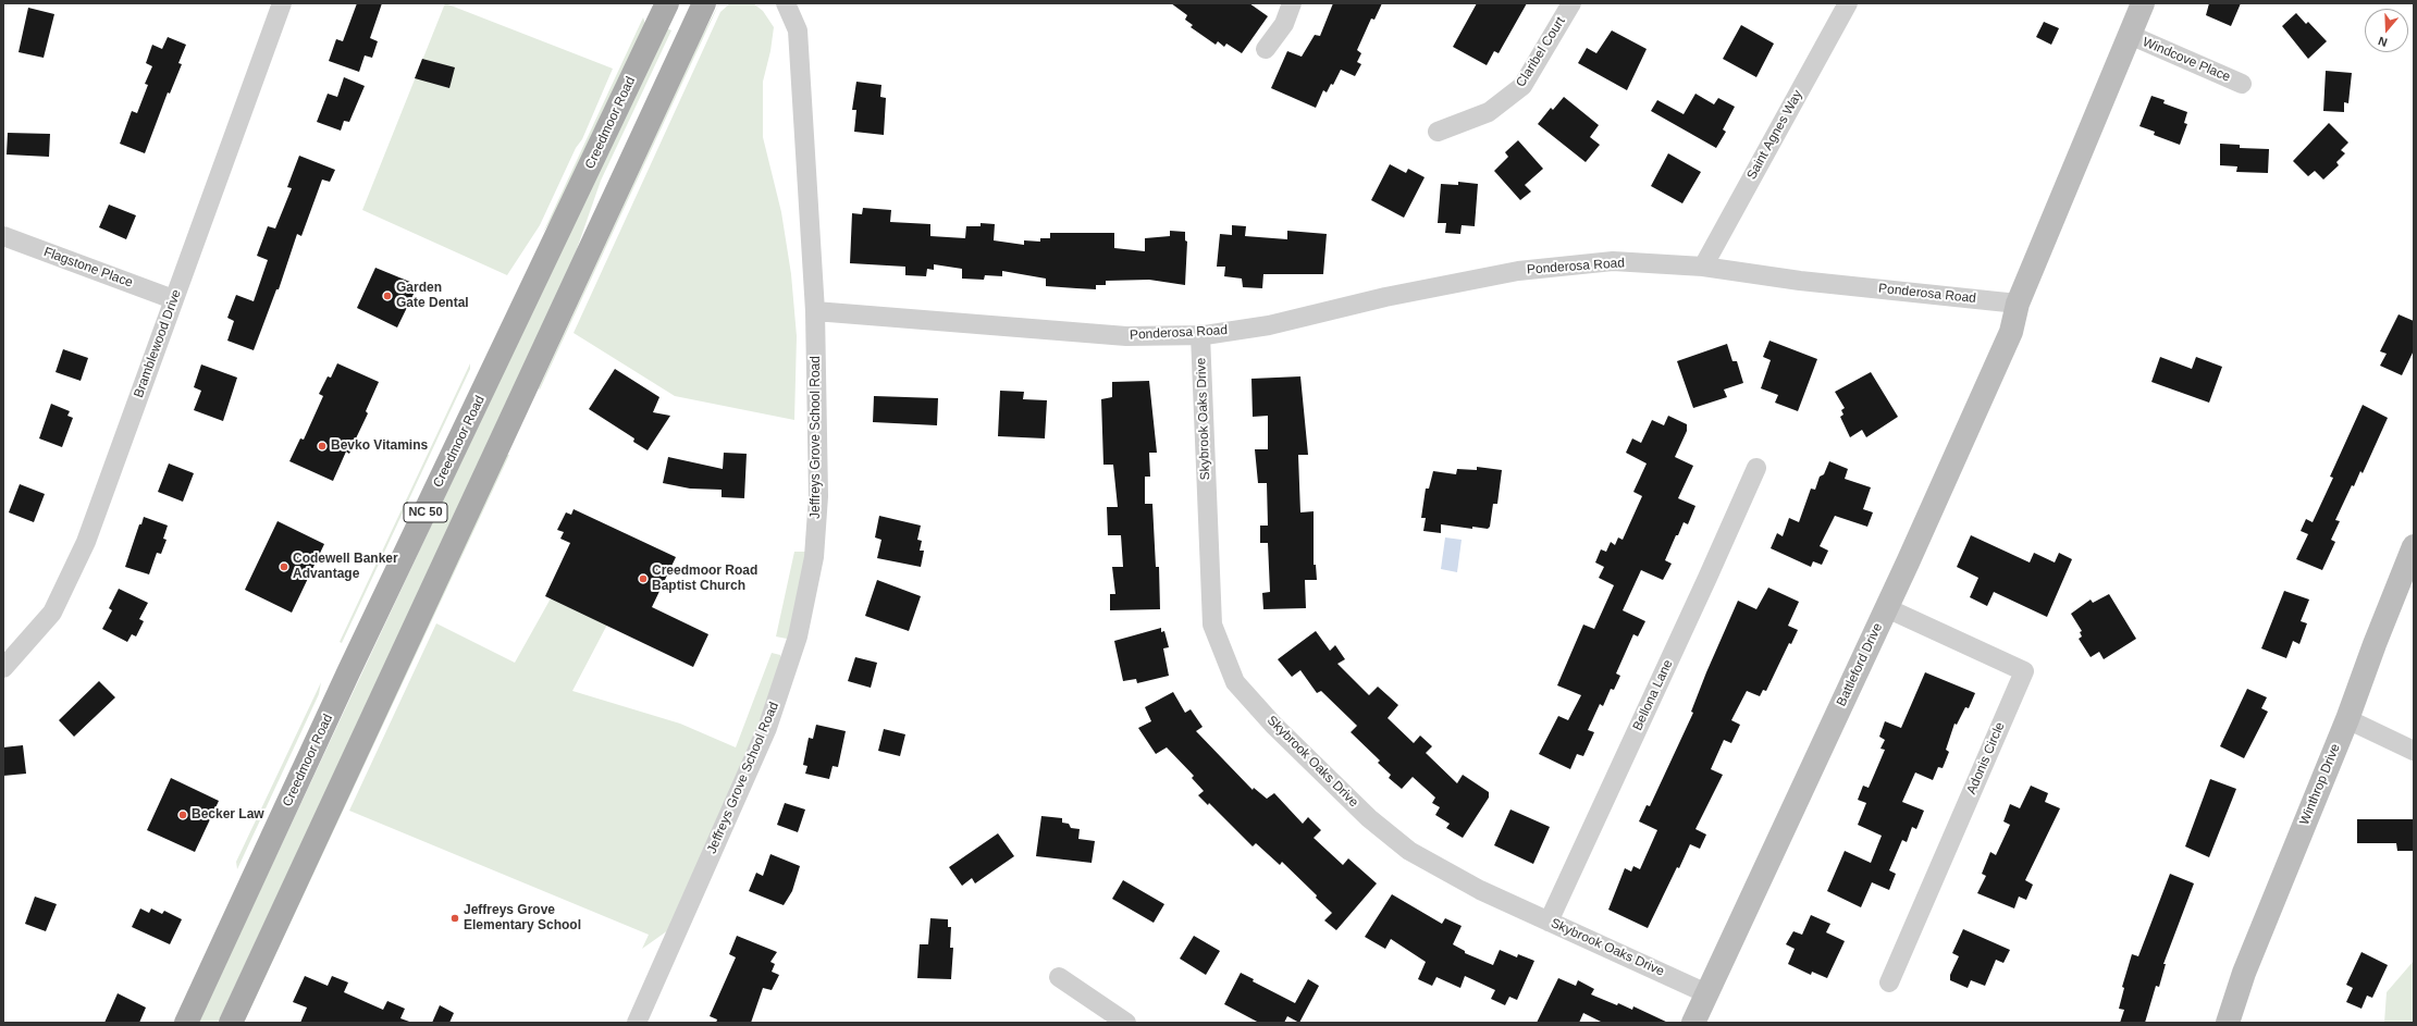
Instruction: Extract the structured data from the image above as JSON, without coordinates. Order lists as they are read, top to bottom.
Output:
{
  "streets": {
    "main road": ["Creedmoor Road", "NC 50"],
    "street": [
      "Claribel Court",
      "Windcove Place",
      "Saint Agnes Way",
      "Ponderosa Road",
      "Flagstone Place",
      "Bramblewood Drive",
      "Skybrook Oaks Drive",
      "Jeffreys Grove School Road",
      "Battleford Drive",
      "Bellona Lane",
      "Adonis Circle",
      "Winthrop Drive"
    ]
  },
  "crossings": [
    ["Saint Agnes Way", "Ponderosa Road"],
    ["Ponderosa Road", "Skybrook Oaks Drive"],
    ["Ponderosa Road", "Jeffreys Grove School Road"],
    ["Ponderosa Road", "Battleford Drive"],
    ["Flagstone Place", "Bramblewood Drive"],
    ["Skybrook Oaks Drive", "Battleford Drive"],
    ["Skybrook Oaks Drive", "Bellona Lane"],
    ["Battleford Drive", "Adonis Circle"]
  ],
  "places": [
    "Garden Gate Dental",
    "Bevko Vitamins",
    "Codewell Banker Advantage",
    "Creedmoor Road Baptist Church",
    "Becker Law",
    "Jeffreys Grove Elementary School"
  ],
  "north": "bottom"
}
